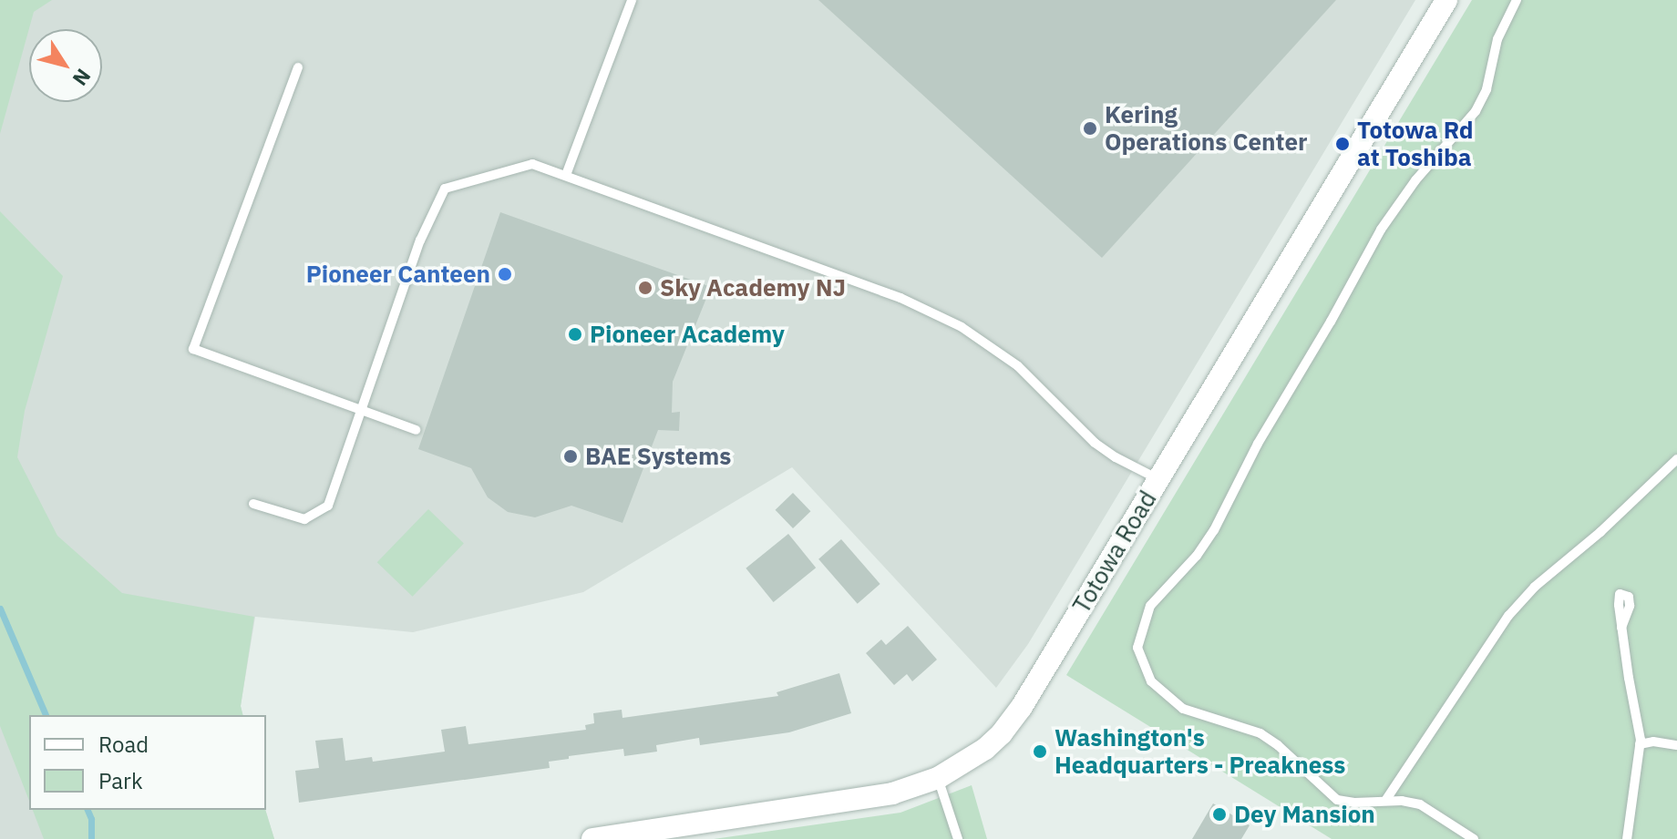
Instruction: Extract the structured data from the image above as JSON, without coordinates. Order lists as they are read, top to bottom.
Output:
{
  "streets": {
    "main road": ["Totowa Road"]
  },
  "places": [
    "Kering Operations Center",
    "Totowa Rd at Toshiba",
    "Pioneer Canteen",
    "Sky Academy NJ",
    "Pioneer Academy",
    "BAE Systems",
    "Washington's Headquarters - Preakness",
    "Dey Mansion"
  ],
  "legend": ["Road", "Park"],
  "north": "bottom right"
}
